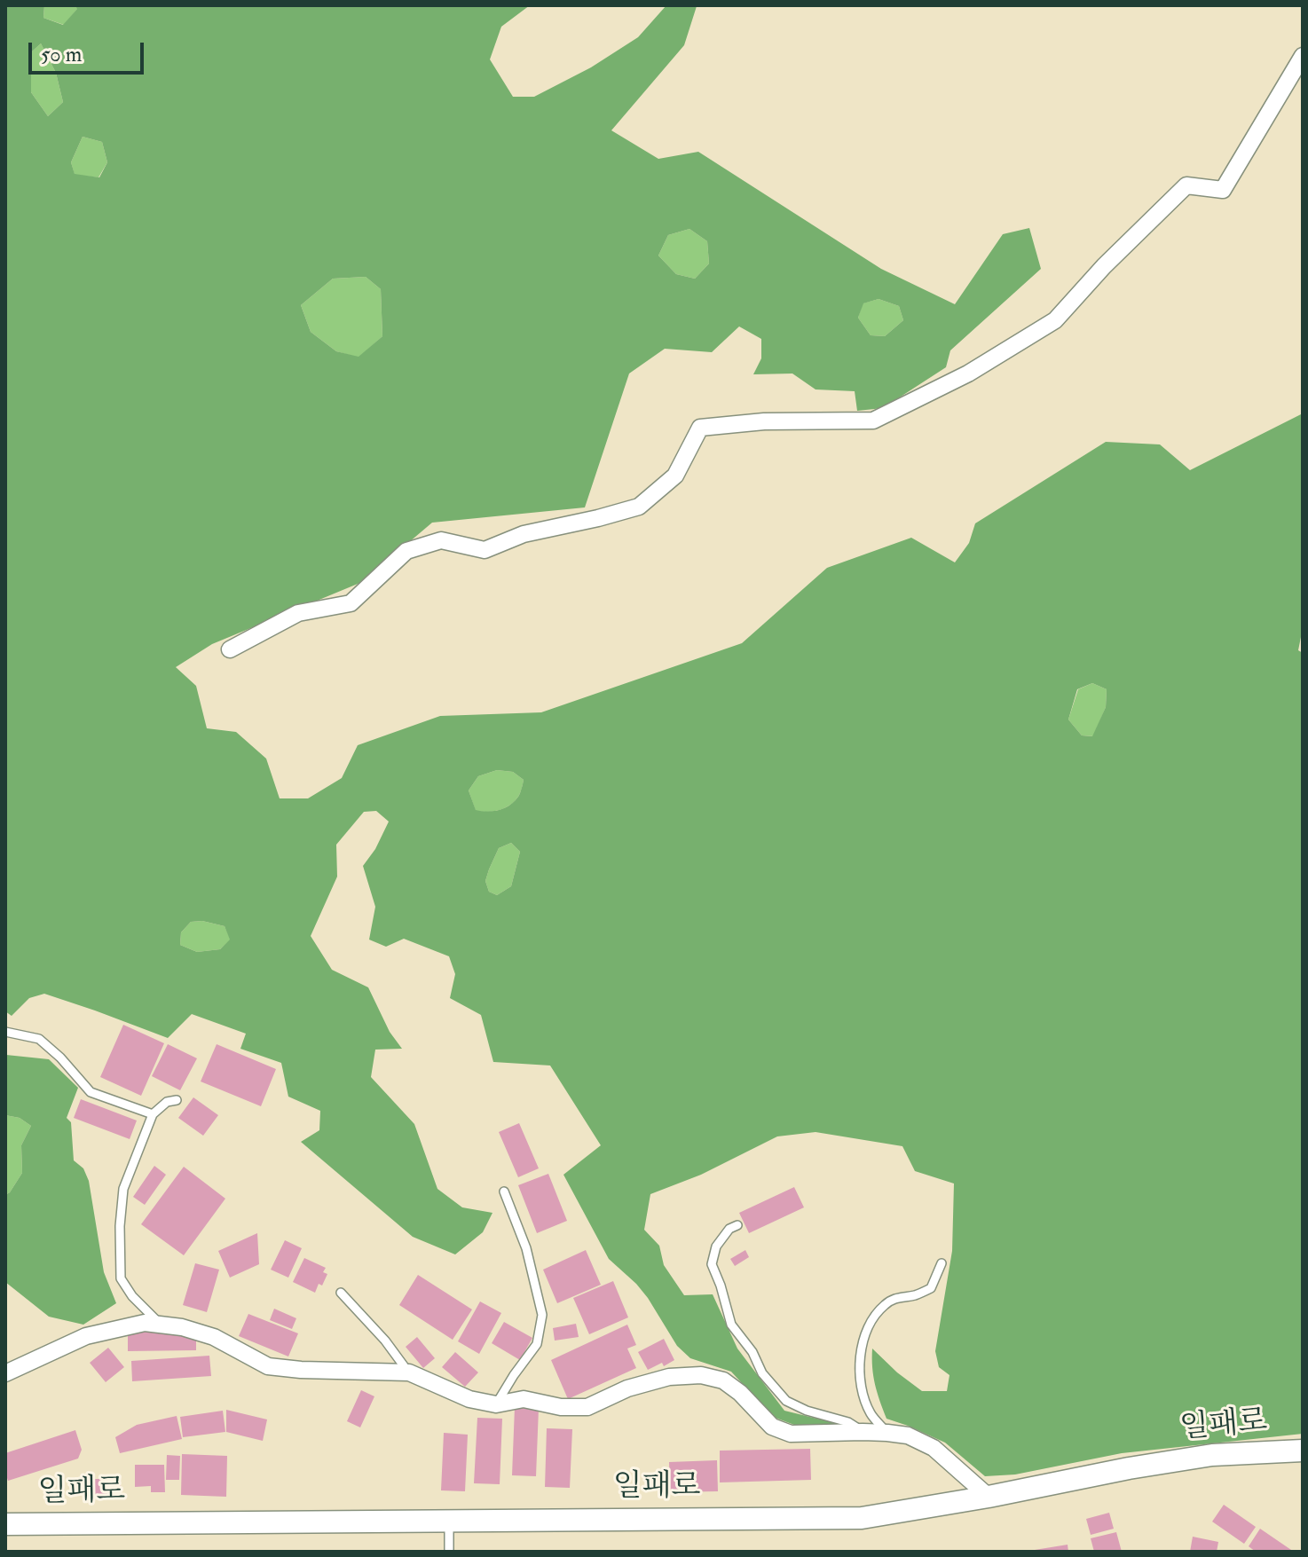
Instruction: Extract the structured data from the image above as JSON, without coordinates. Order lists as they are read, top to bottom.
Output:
{
  "streets": {
    "street": ["일패로"]
  },
  "scale_bar": "50 m"
}
